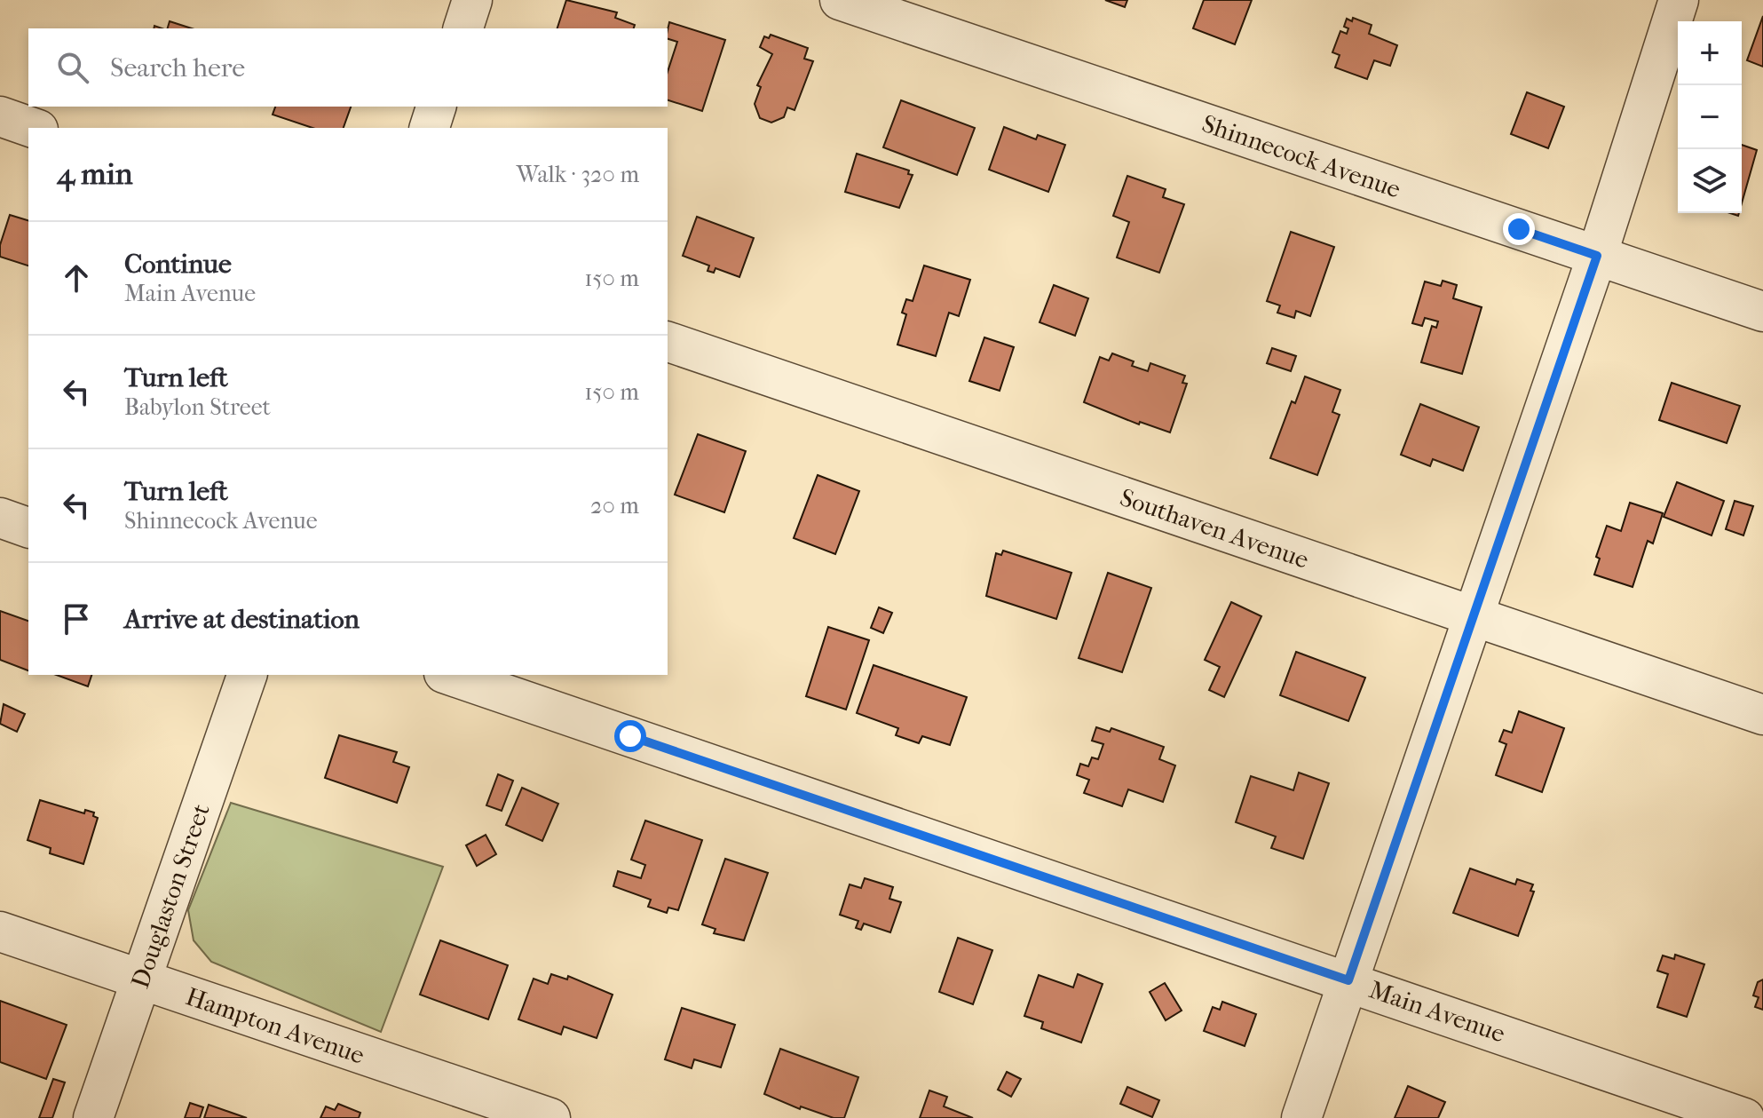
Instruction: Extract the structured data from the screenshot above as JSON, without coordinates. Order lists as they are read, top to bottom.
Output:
{
  "streets": {
    "street": [
      "Shinnecock Avenue",
      "Southaven Avenue",
      "Douglaston Street",
      "Main Avenue",
      "Hampton Avenue"
    ]
  },
  "crossings": [
    ["Douglaston Street", "Hampton Avenue"]
  ],
  "page": {
    "map_buttons": ["+", "−"],
    "search": "Search here",
    "heading": ["4 min", "Walk · 320 m"],
    "list": [
      ["Continue", "Main Avenue", "150 m"],
      ["Turn left", "Babylon Street", "150 m"],
      ["Turn left", "Shinnecock Avenue", "20 m"],
      "Arrive at destination"
    ]
  }
}
